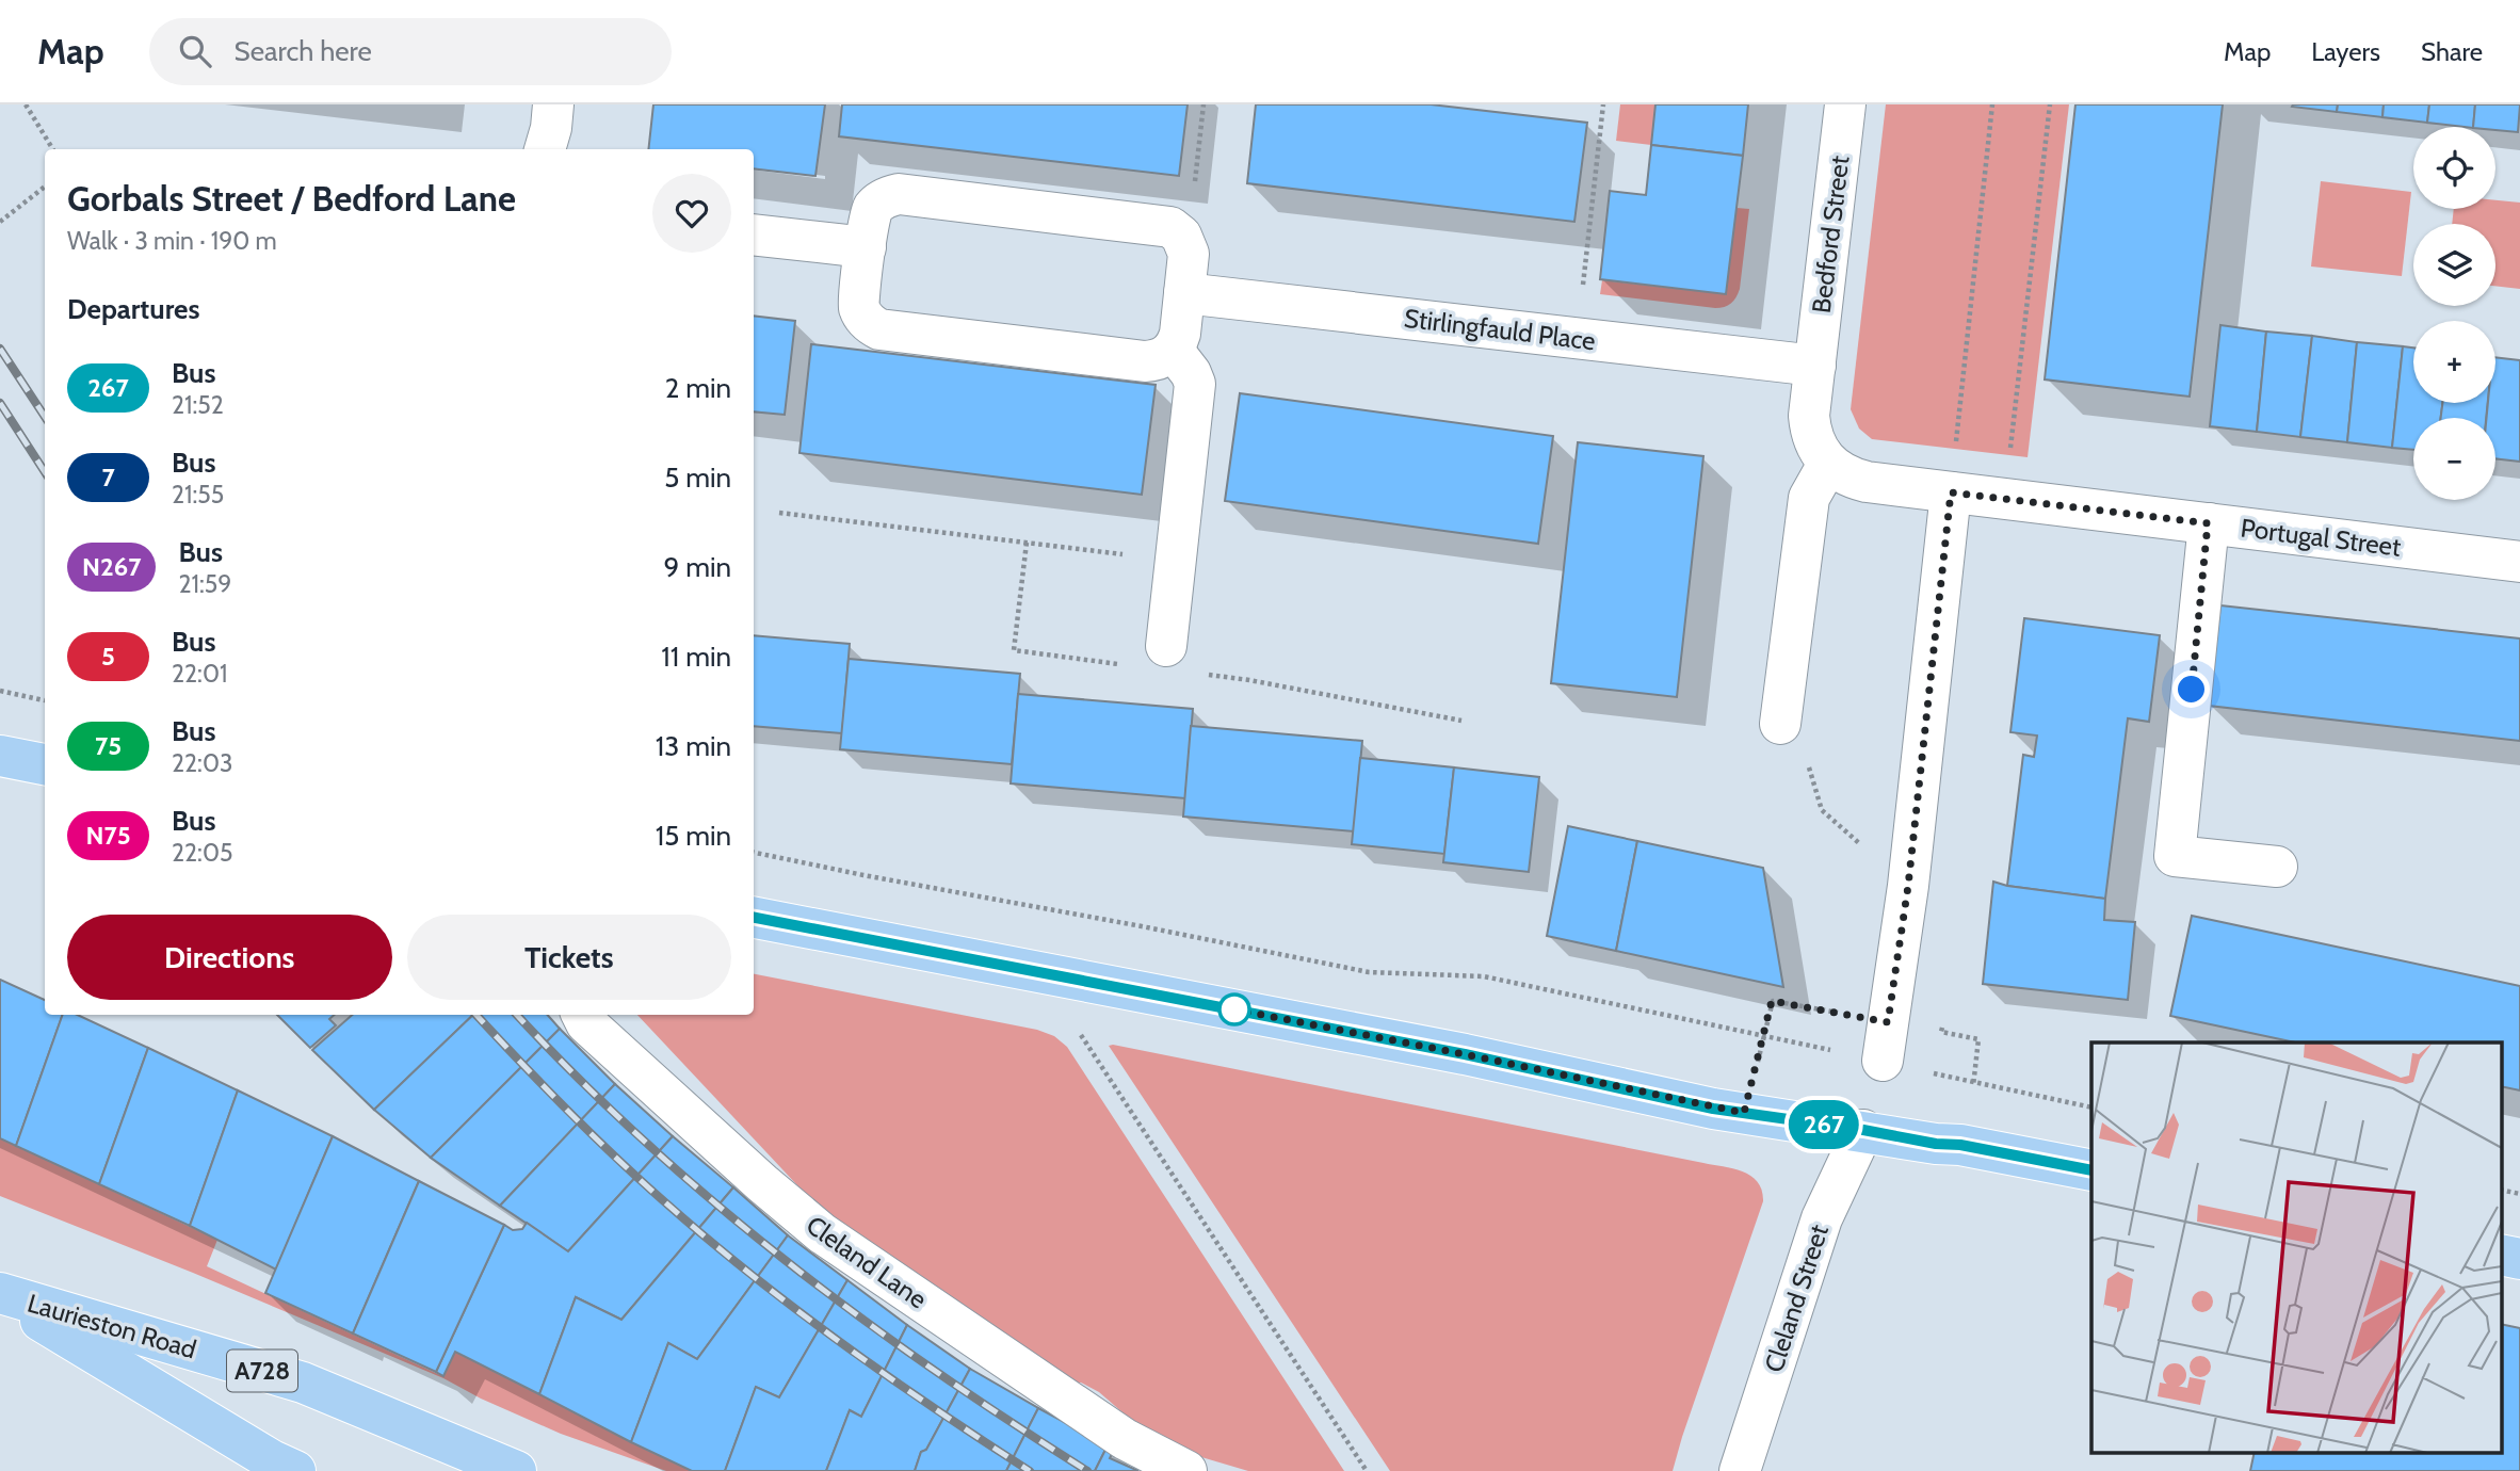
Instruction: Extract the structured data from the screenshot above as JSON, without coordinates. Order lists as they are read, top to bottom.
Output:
{
  "streets": {
    "main road": ["Laurieston Road", "A728"],
    "street": [
      "Bedford Street",
      "Stirlingfauld Place",
      "Portugal Street",
      "Cleland Lane",
      "Cleland Street"
    ]
  },
  "crossings": [
    ["Bedford Street", "Stirlingfauld Place"]
  ],
  "lines": ["bus line 267"],
  "page": {
    "header": "Map",
    "search": "Search here",
    "nav": ["Map", "Layers", "Share"],
    "on_map": "267",
    "map_buttons": ["+", "−"],
    "heading": [
      ["Gorbals Street / Bedford Lane", "Walk · 3 min · 190 m"],
      "Departures"
    ],
    "list": [
      {
        "mark": "267",
        "name": "Bus",
        "note": "21:52",
        "value": "2 min"
      },
      {
        "mark": "7",
        "name": "Bus",
        "note": "21:55",
        "value": "5 min"
      },
      {
        "mark": "N267",
        "name": "Bus",
        "note": "21:59",
        "value": "9 min"
      },
      {
        "mark": "5",
        "name": "Bus",
        "note": "22:01",
        "value": "11 min"
      },
      {
        "mark": "75",
        "name": "Bus",
        "note": "22:03",
        "value": "13 min"
      },
      {
        "mark": "N75",
        "name": "Bus",
        "note": "22:05",
        "value": "15 min"
      }
    ],
    "buttons": ["Directions", "Tickets"]
  }
}
